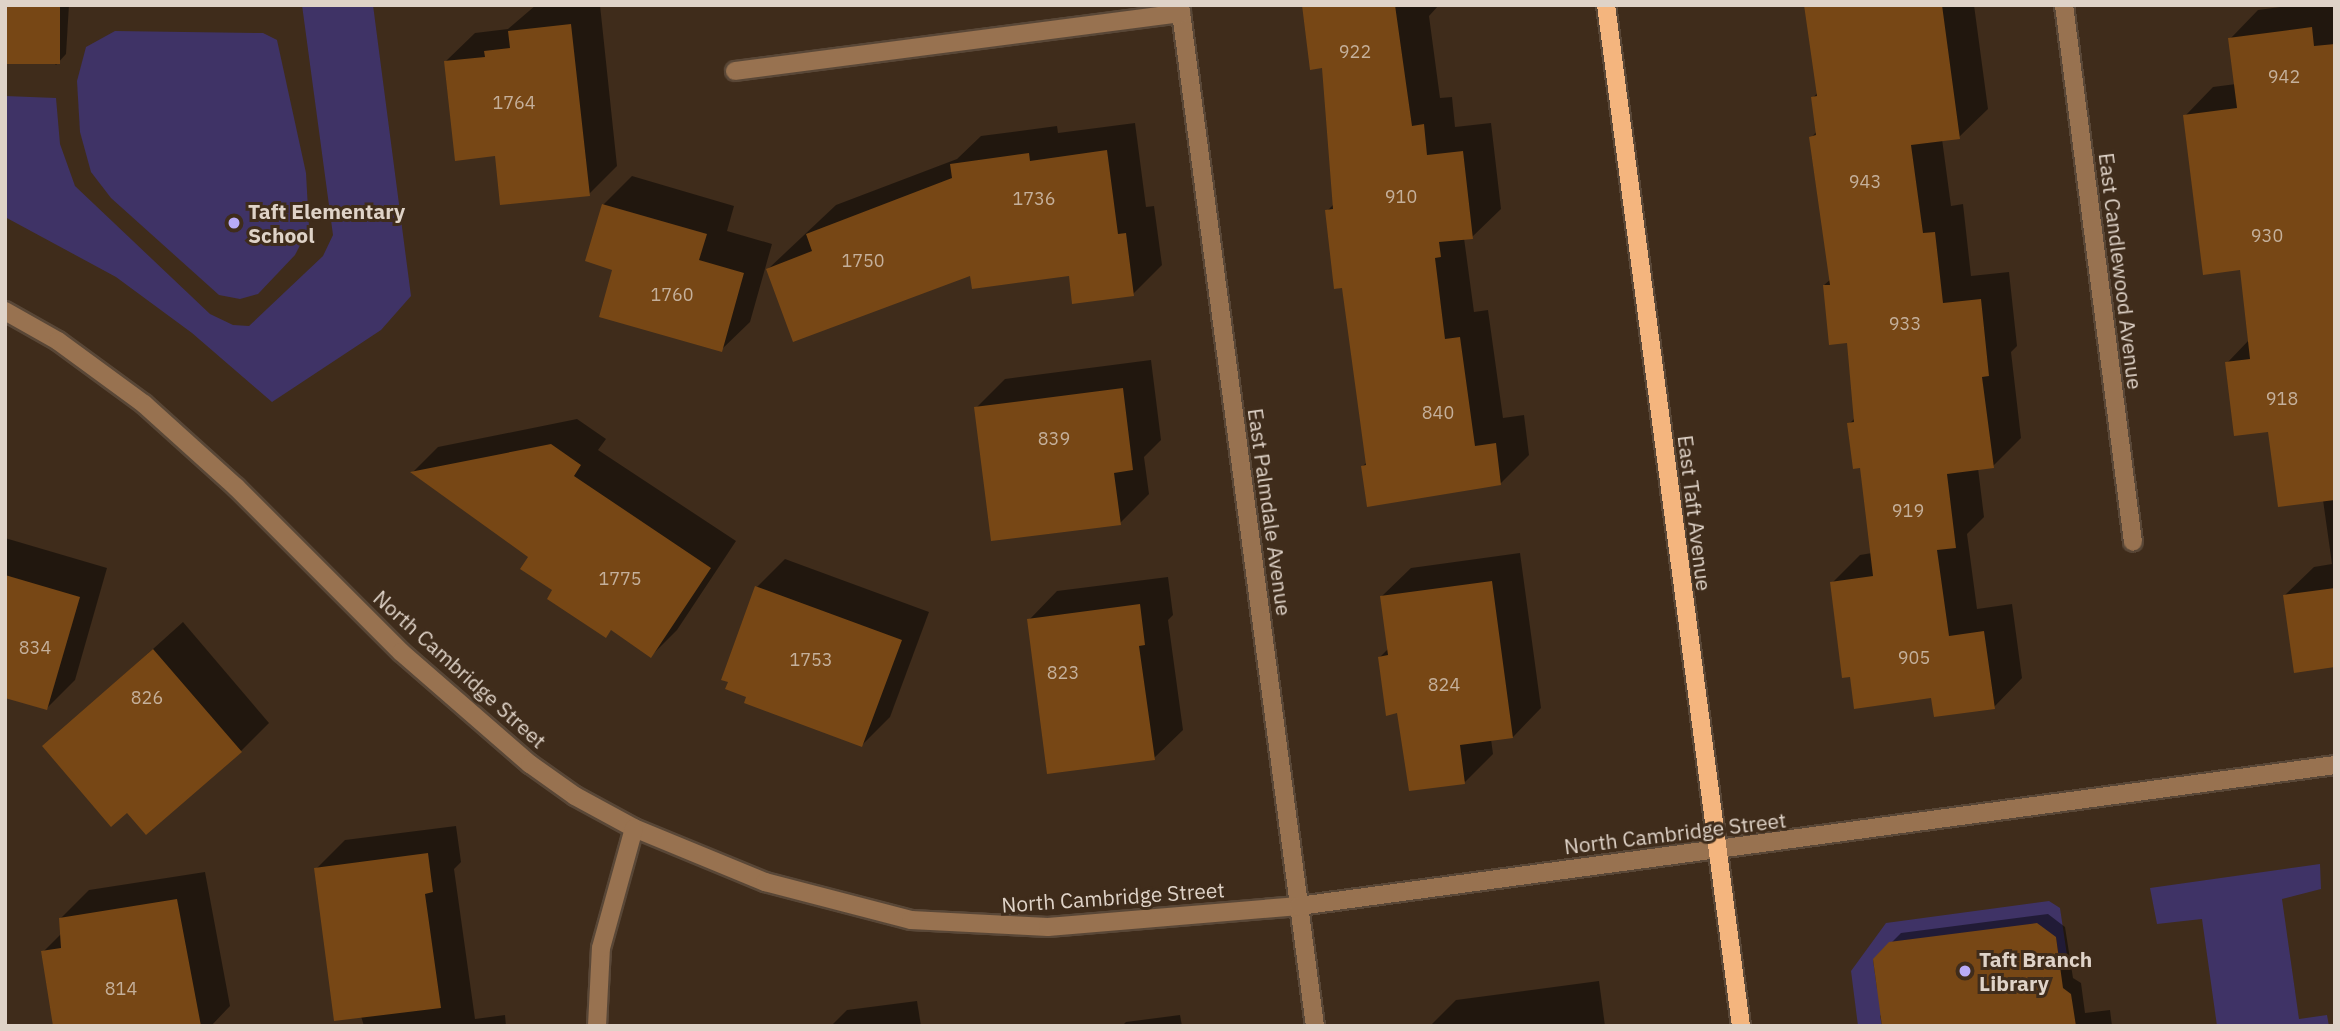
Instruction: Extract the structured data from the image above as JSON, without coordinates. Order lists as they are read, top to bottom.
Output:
{
  "streets": {
    "main road": ["East Taft Avenue"],
    "street": ["East Candlewood Avenue", "East Palmdale Avenue", "North Cambridge Street"]
  },
  "crossings": [
    ["East Palmdale Avenue", "North Cambridge Street"],
    ["East Taft Avenue", "North Cambridge Street"]
  ],
  "places": ["Taft Elementary School", "Taft Branch Library"],
  "house_numbers": [
    "922",
    "942",
    "1764",
    "943",
    "910",
    "1736",
    "930",
    "1750",
    "1760",
    "933",
    "918",
    "840",
    "839",
    "919",
    "1775",
    "834",
    "905",
    "1753",
    "823",
    "824",
    "826",
    "814"
  ]
}
